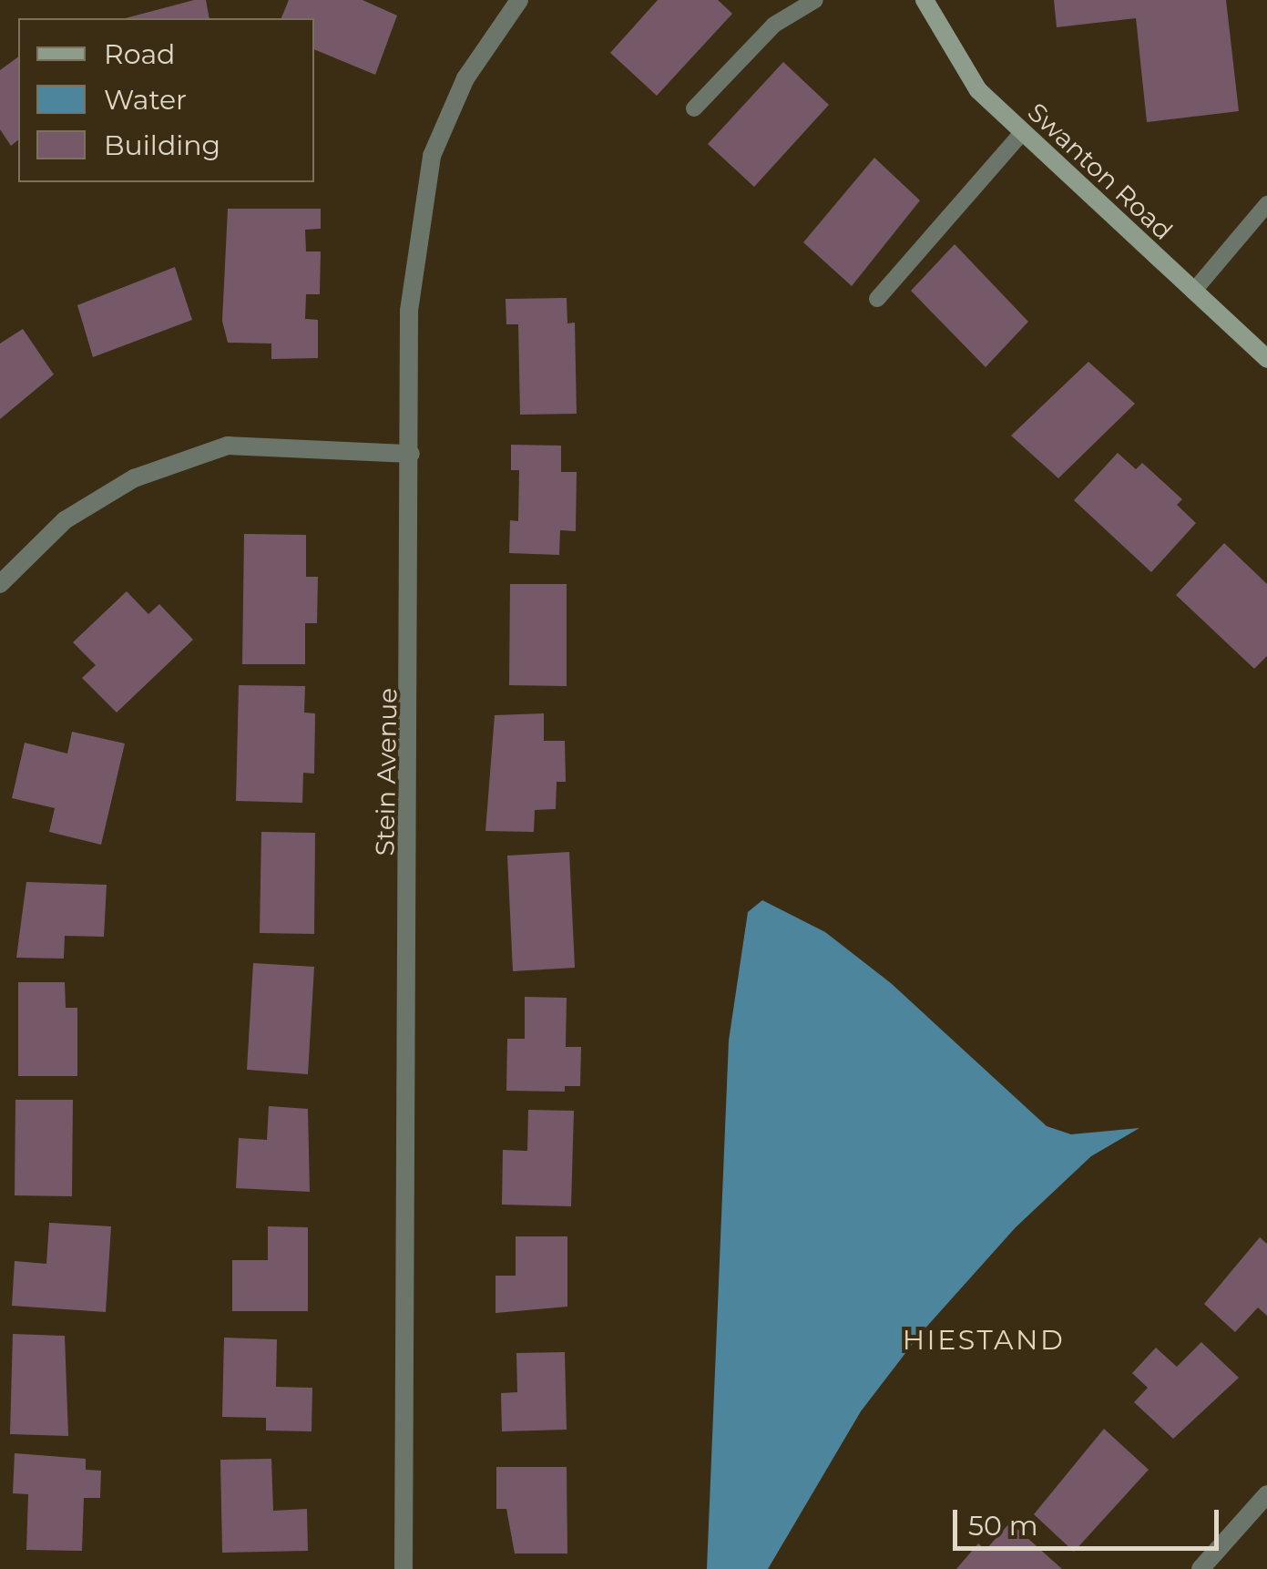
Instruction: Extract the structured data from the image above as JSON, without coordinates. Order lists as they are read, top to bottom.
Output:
{
  "streets": {
    "street": ["Swanton Road", "Stein Avenue"]
  },
  "districts": ["HIESTAND"],
  "legend": ["Road", "Water", "Building"],
  "scale_bar": "50 m"
}
